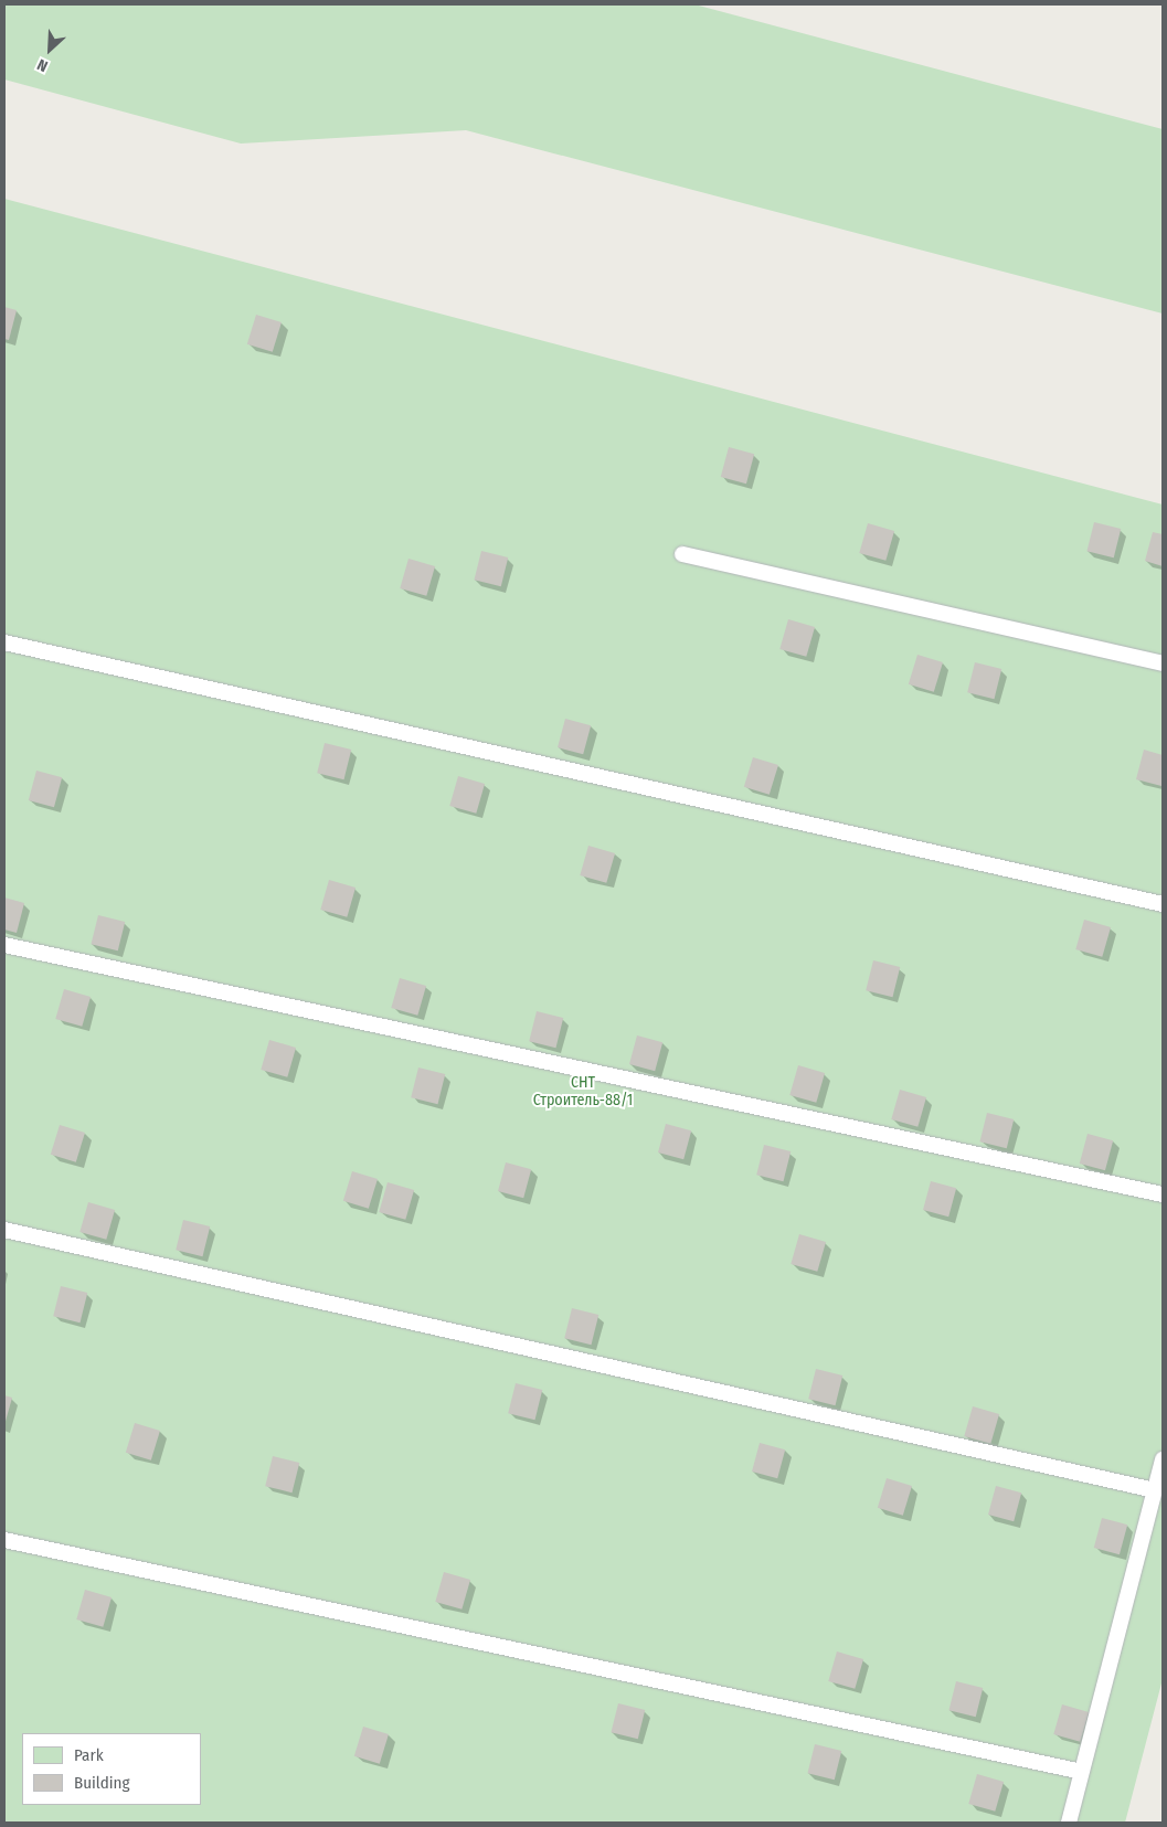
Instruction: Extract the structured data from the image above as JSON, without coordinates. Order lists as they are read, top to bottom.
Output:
{
  "parks": ["СНТ Строитель-88/1"],
  "legend": ["Park", "Building"],
  "north": "bottom left"
}
